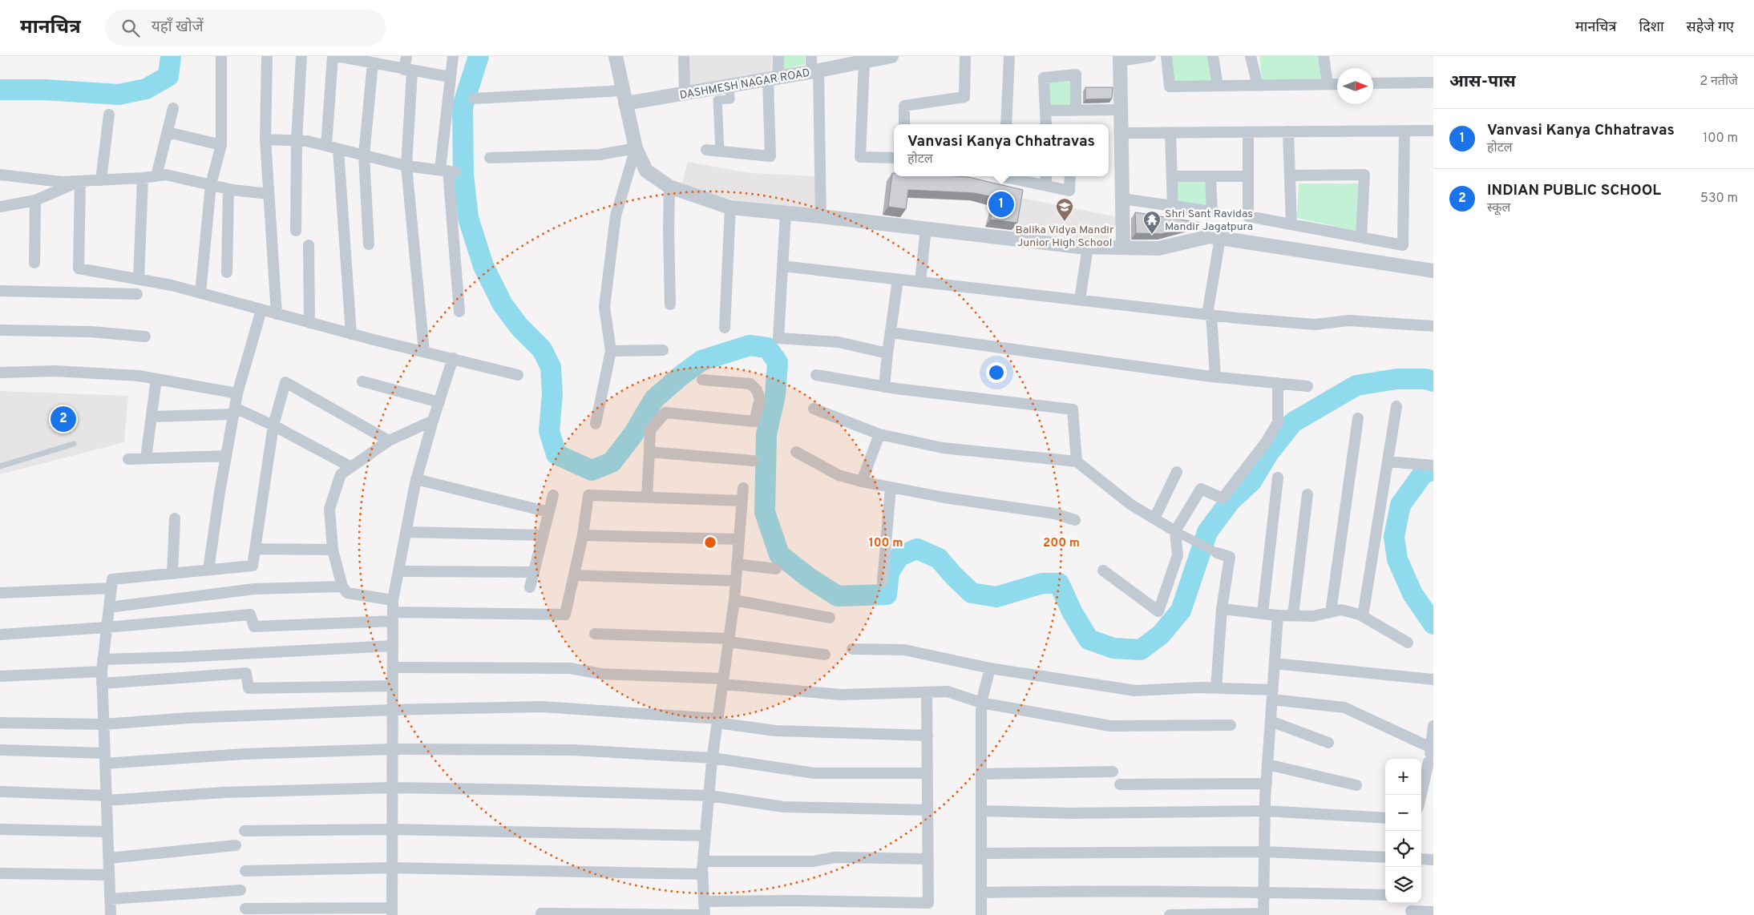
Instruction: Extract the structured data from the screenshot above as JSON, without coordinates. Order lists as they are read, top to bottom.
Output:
{
  "streets": {
    "street": ["DASHMESH NAGAR ROAD"]
  },
  "places": {
    "school or university": ["Balika Vidya Mandir Junior High School"],
    "temple": ["Shri Sant Ravidas Mandir Jagatpura"]
  },
  "north": "right",
  "page": {
    "header": "मानचित्र",
    "search": "यहाँ खोजें",
    "nav": ["मानचित्र", "दिशा", "सहेजे गए"],
    "heading": ["आस-पास", "2 नतीजे"],
    "list": [
      {
        "mark": "1",
        "name": "Vanvasi Kanya Chhatravas",
        "note": "होटल",
        "value": "100 m"
      },
      {
        "mark": "2",
        "name": "INDIAN PUBLIC SCHOOL",
        "note": "स्कूल",
        "value": "530 m"
      }
    ],
    "popup": ["Vanvasi Kanya Chhatravas", "होटल"],
    "pins": ["1", "2"],
    "map_buttons": ["+", "−"]
  },
  "rings": ["100 m", "200 m"]
}
